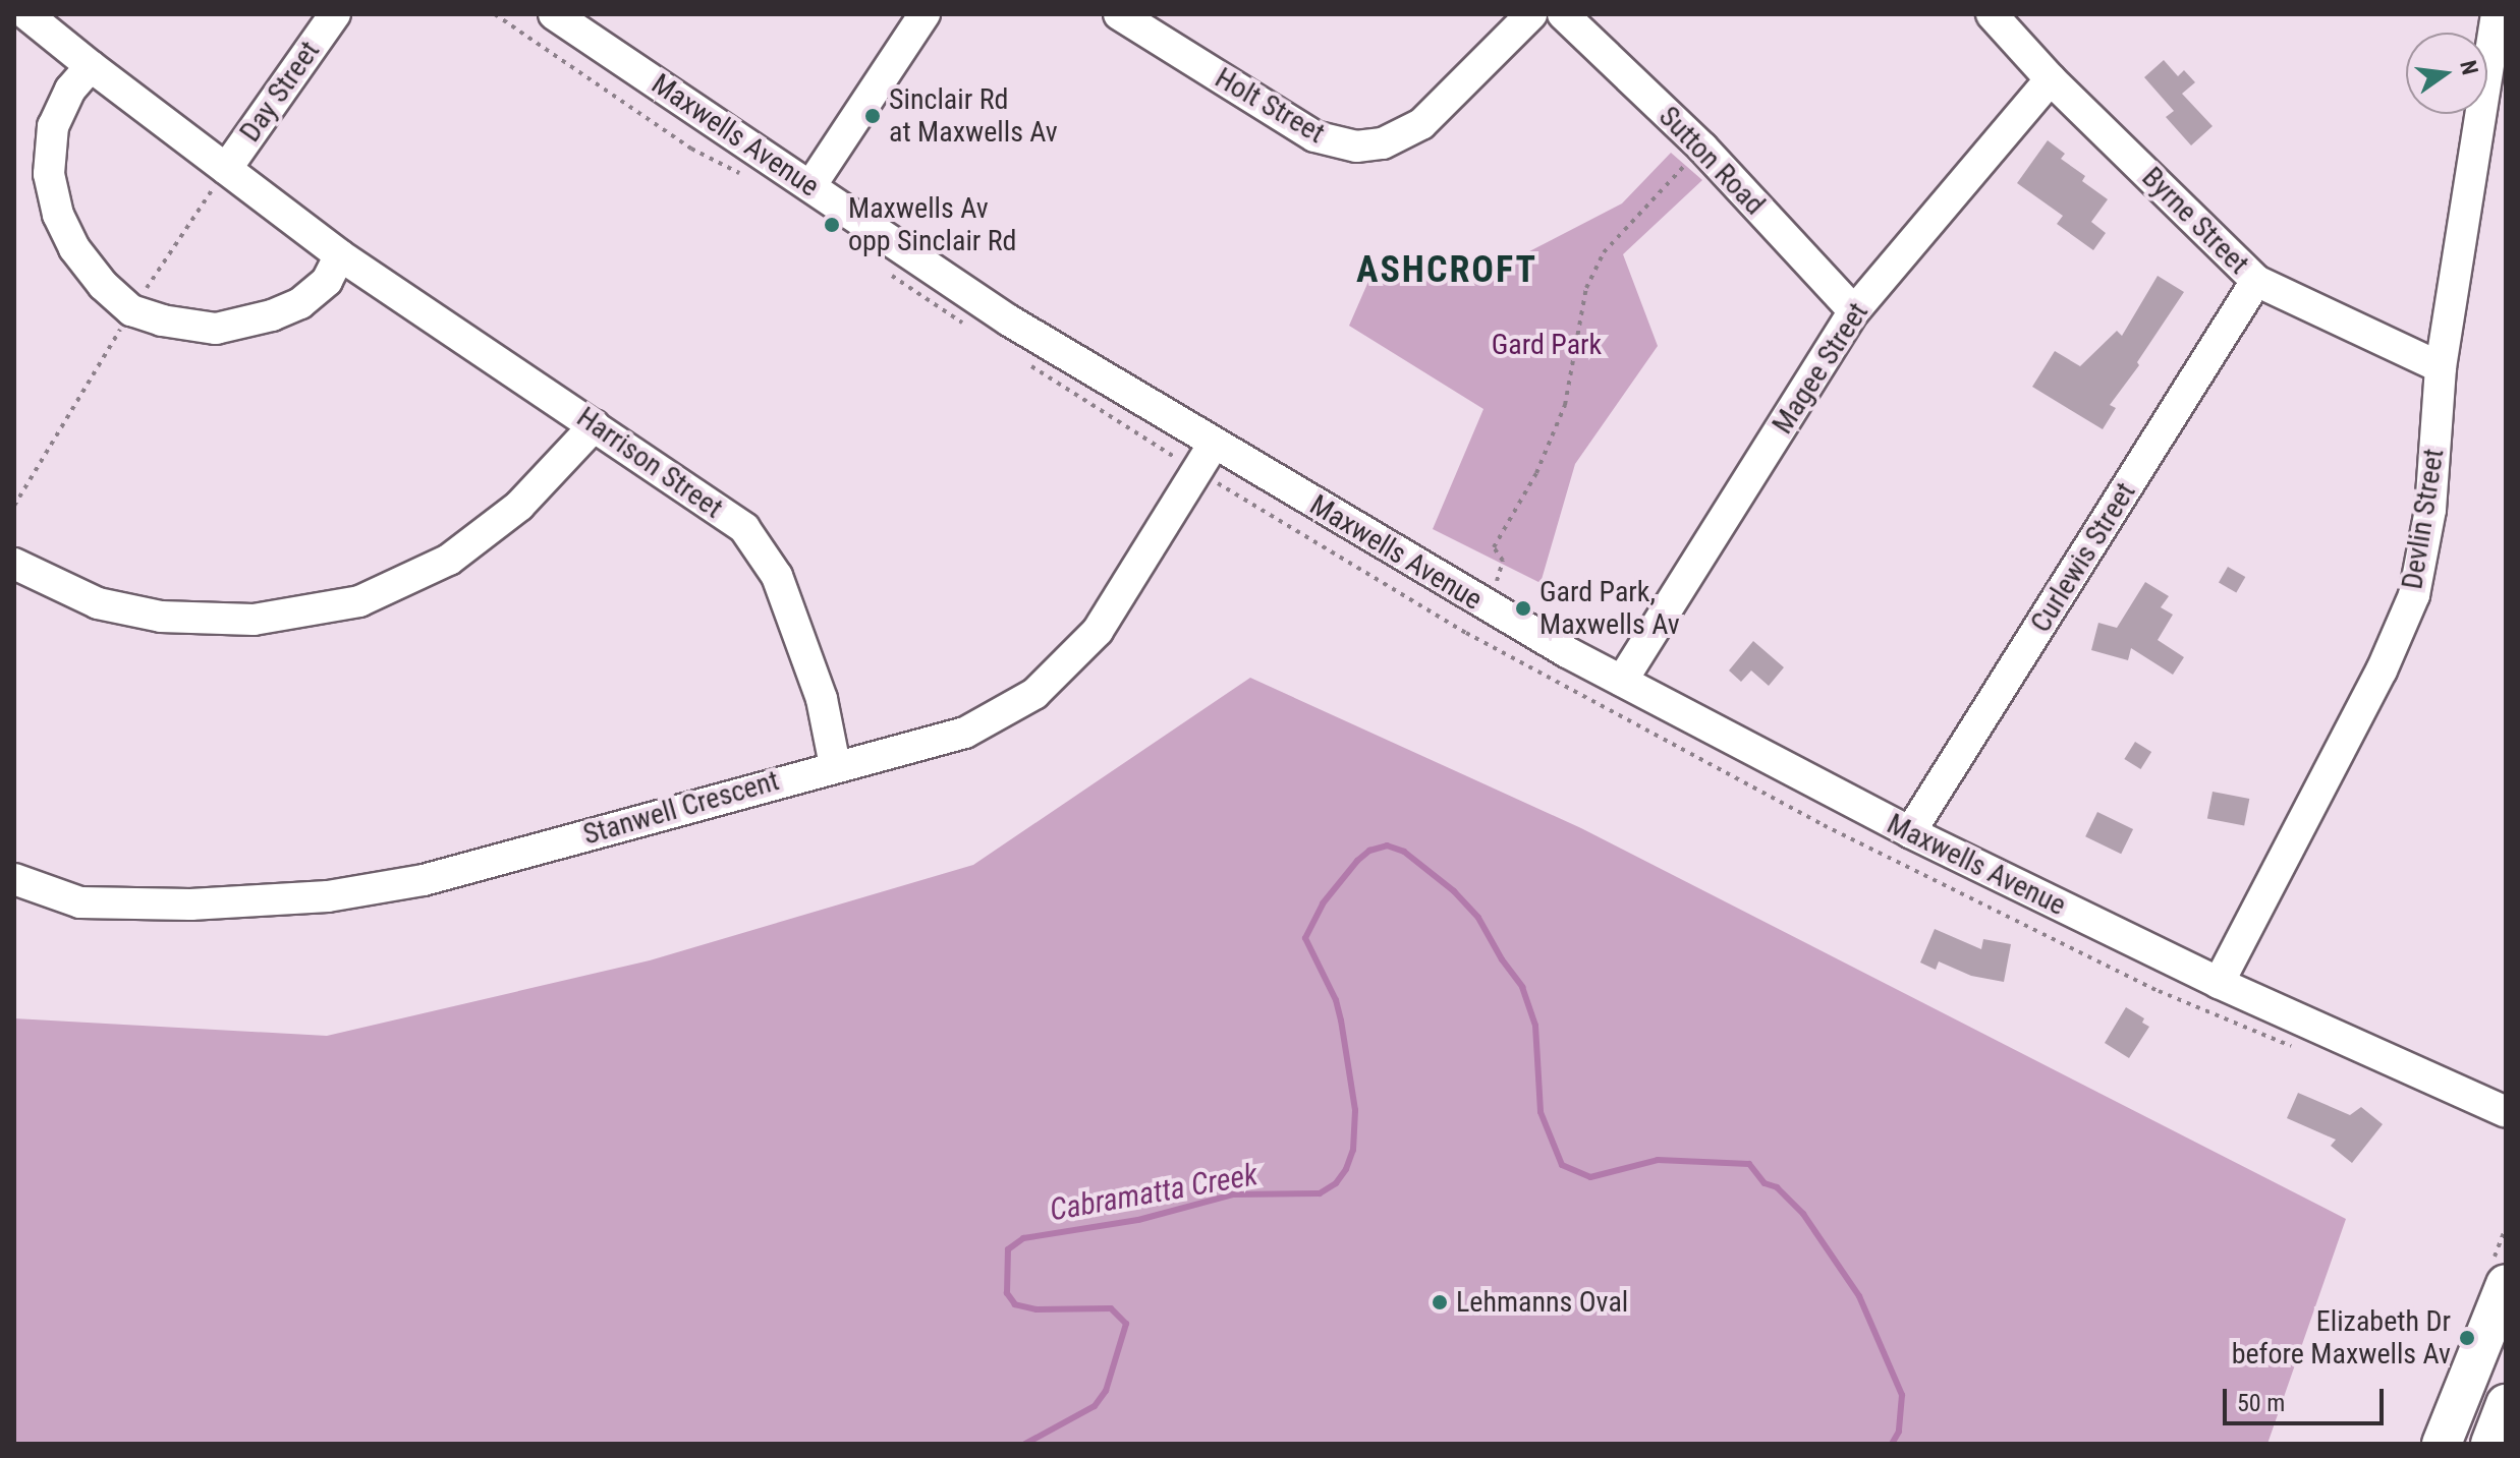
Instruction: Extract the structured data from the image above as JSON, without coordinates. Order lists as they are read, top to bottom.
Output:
{
  "streets": {
    "street": [
      "Day Street",
      "Holt Street",
      "Maxwells Avenue",
      "Sutton Road",
      "Byrne Street",
      "Magee Street",
      "Harrison Street",
      "Devlin Street",
      "Curlewis Street",
      "Stanwell Crescent"
    ]
  },
  "crossings": [
    ["Day Street", "Harrison Street"],
    ["Maxwells Avenue", "Magee Street"],
    ["Maxwells Avenue", "Devlin Street"],
    ["Maxwells Avenue", "Curlewis Street"],
    ["Maxwells Avenue", "Stanwell Crescent"],
    ["Sutton Road", "Magee Street"],
    ["Byrne Street", "Magee Street"],
    ["Byrne Street", "Devlin Street"],
    ["Byrne Street", "Curlewis Street"],
    ["Harrison Street", "Stanwell Crescent"]
  ],
  "districts": ["ASHCROFT"],
  "water": ["Cabramatta Creek"],
  "parks": ["Gard Park"],
  "places": [
    "Sinclair Rd at Maxwells Av",
    "Maxwells Av opp Sinclair Rd",
    "Gard Park, Maxwells Av",
    "Lehmanns Oval",
    "Elizabeth Dr before Maxwells Av"
  ],
  "scale_bar": "50 m",
  "north": "right"
}
